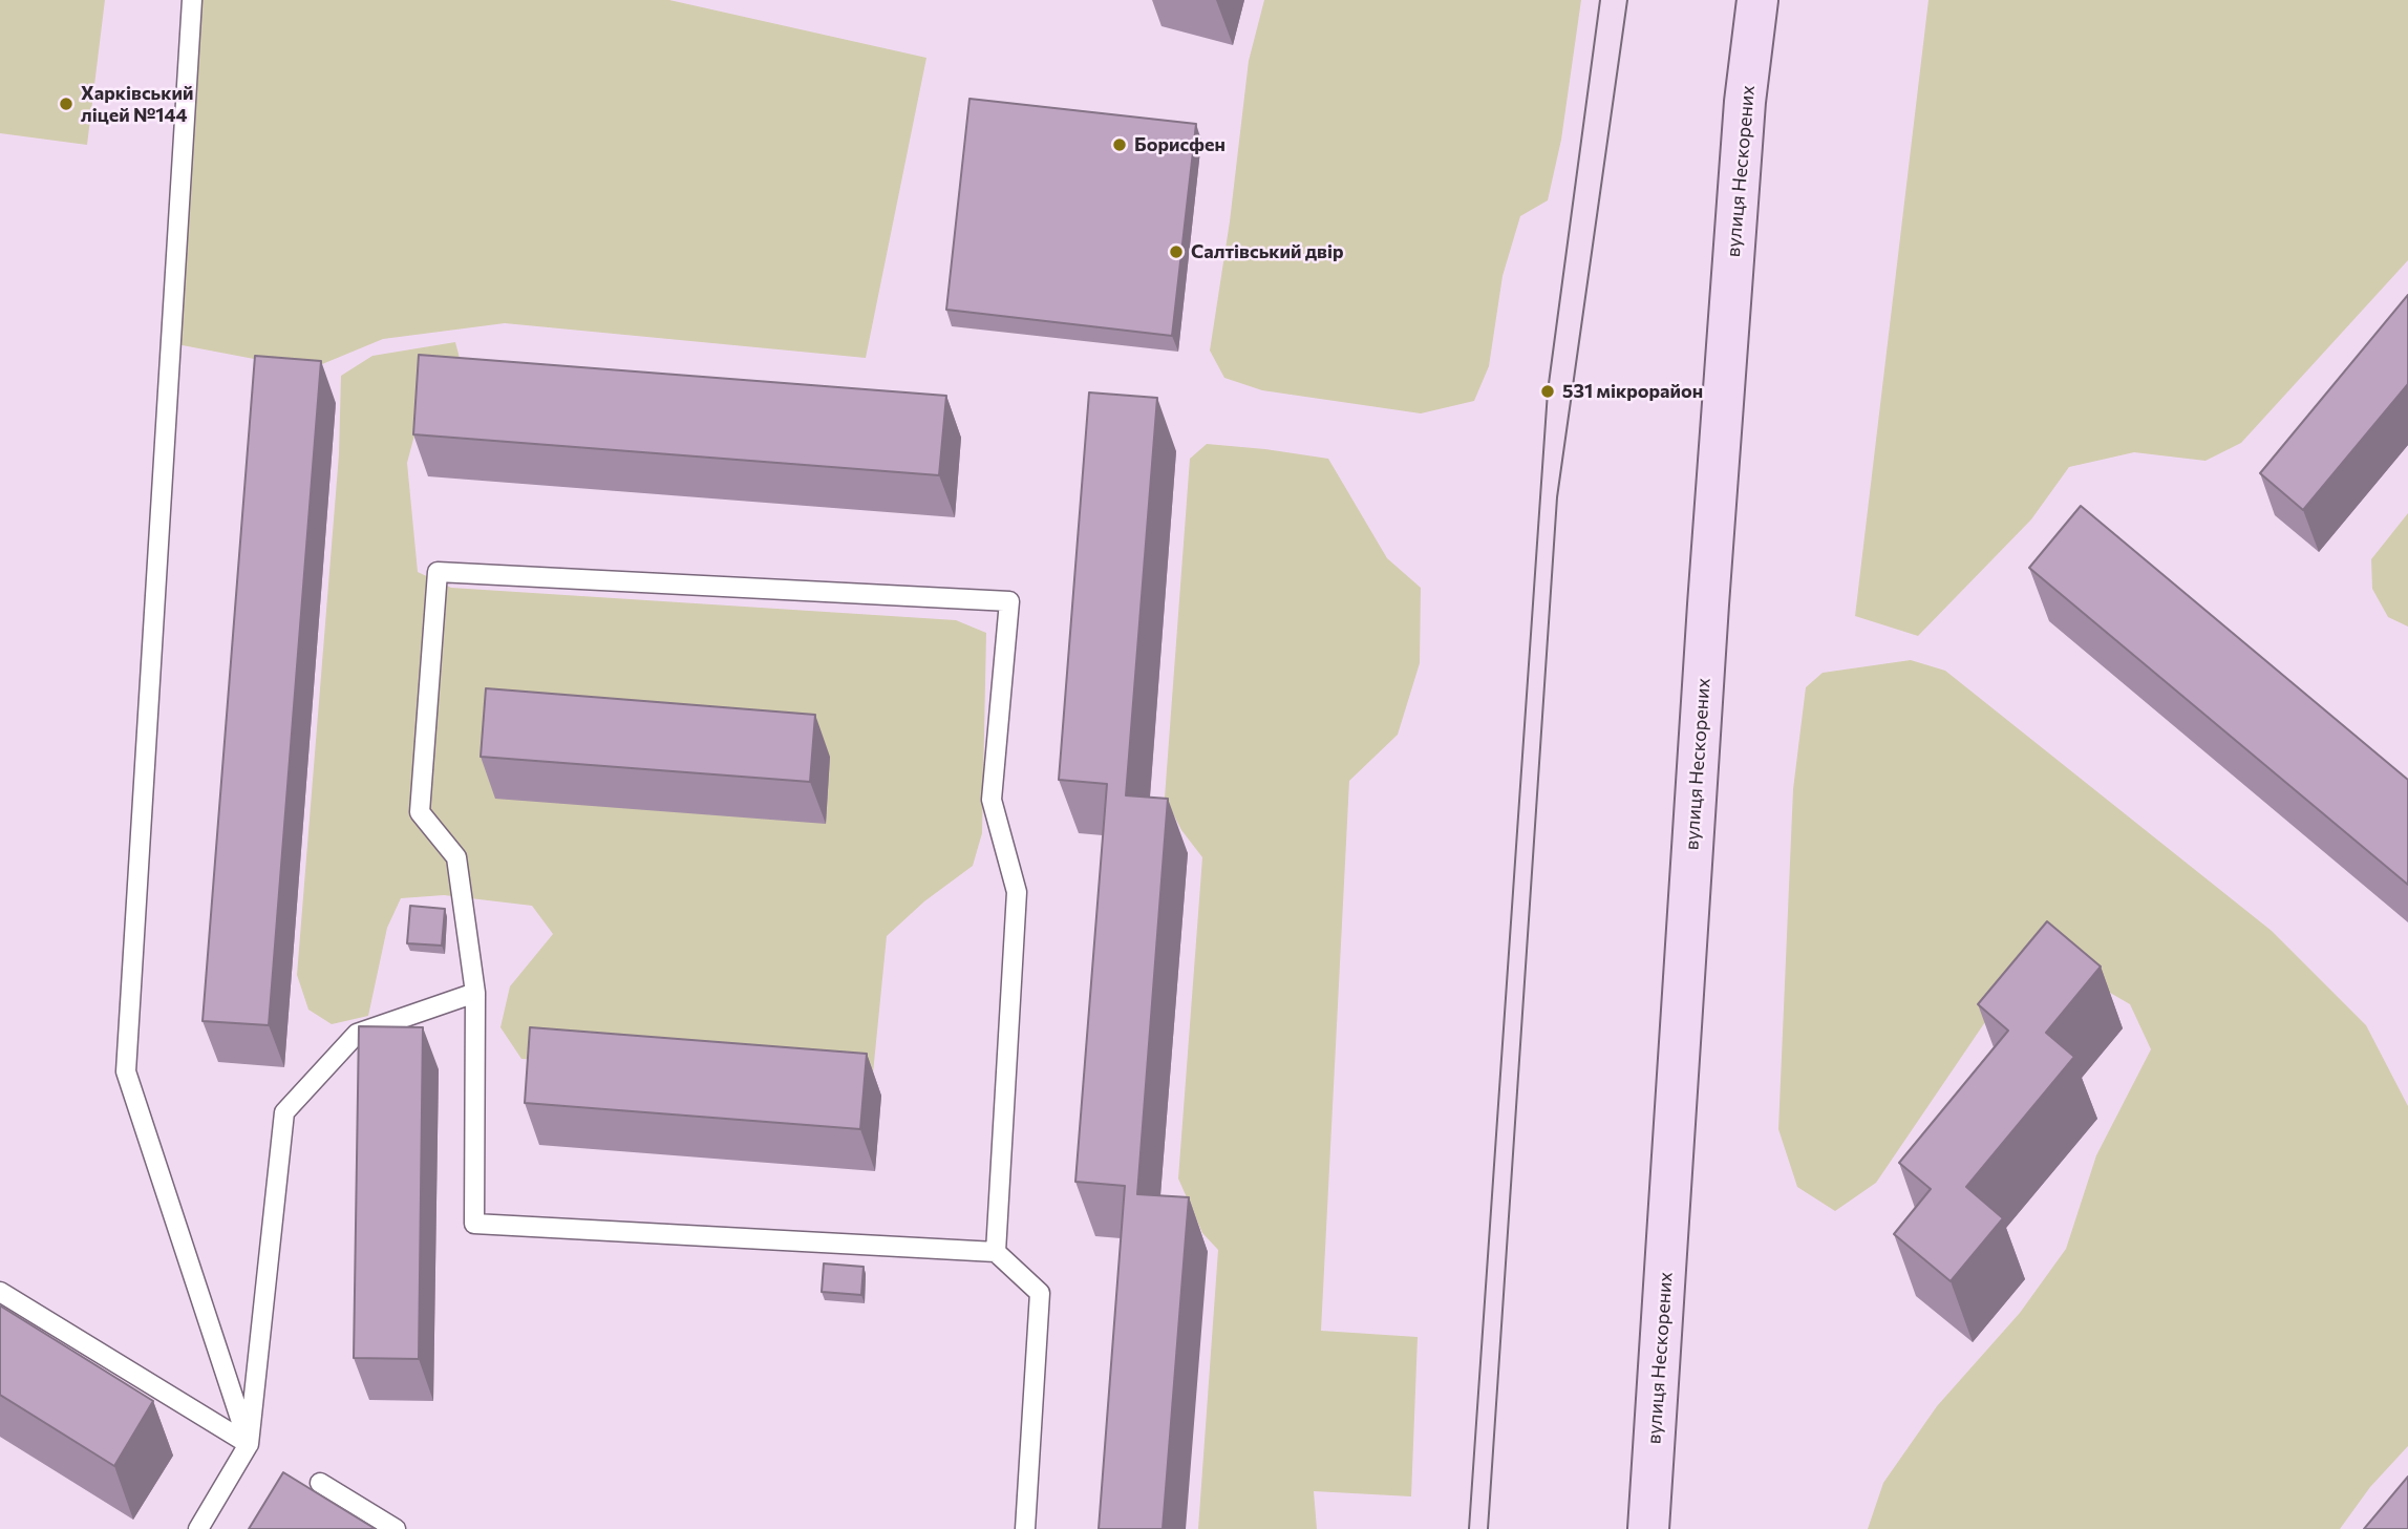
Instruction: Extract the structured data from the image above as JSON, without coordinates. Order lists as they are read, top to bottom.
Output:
{
  "streets": {
    "main road": ["вулиця Нескорених"]
  },
  "places": [
    "Харківський ліцей №144",
    "Борисфен",
    "Салтівський двір",
    "531 мікрорайон"
  ]
}
